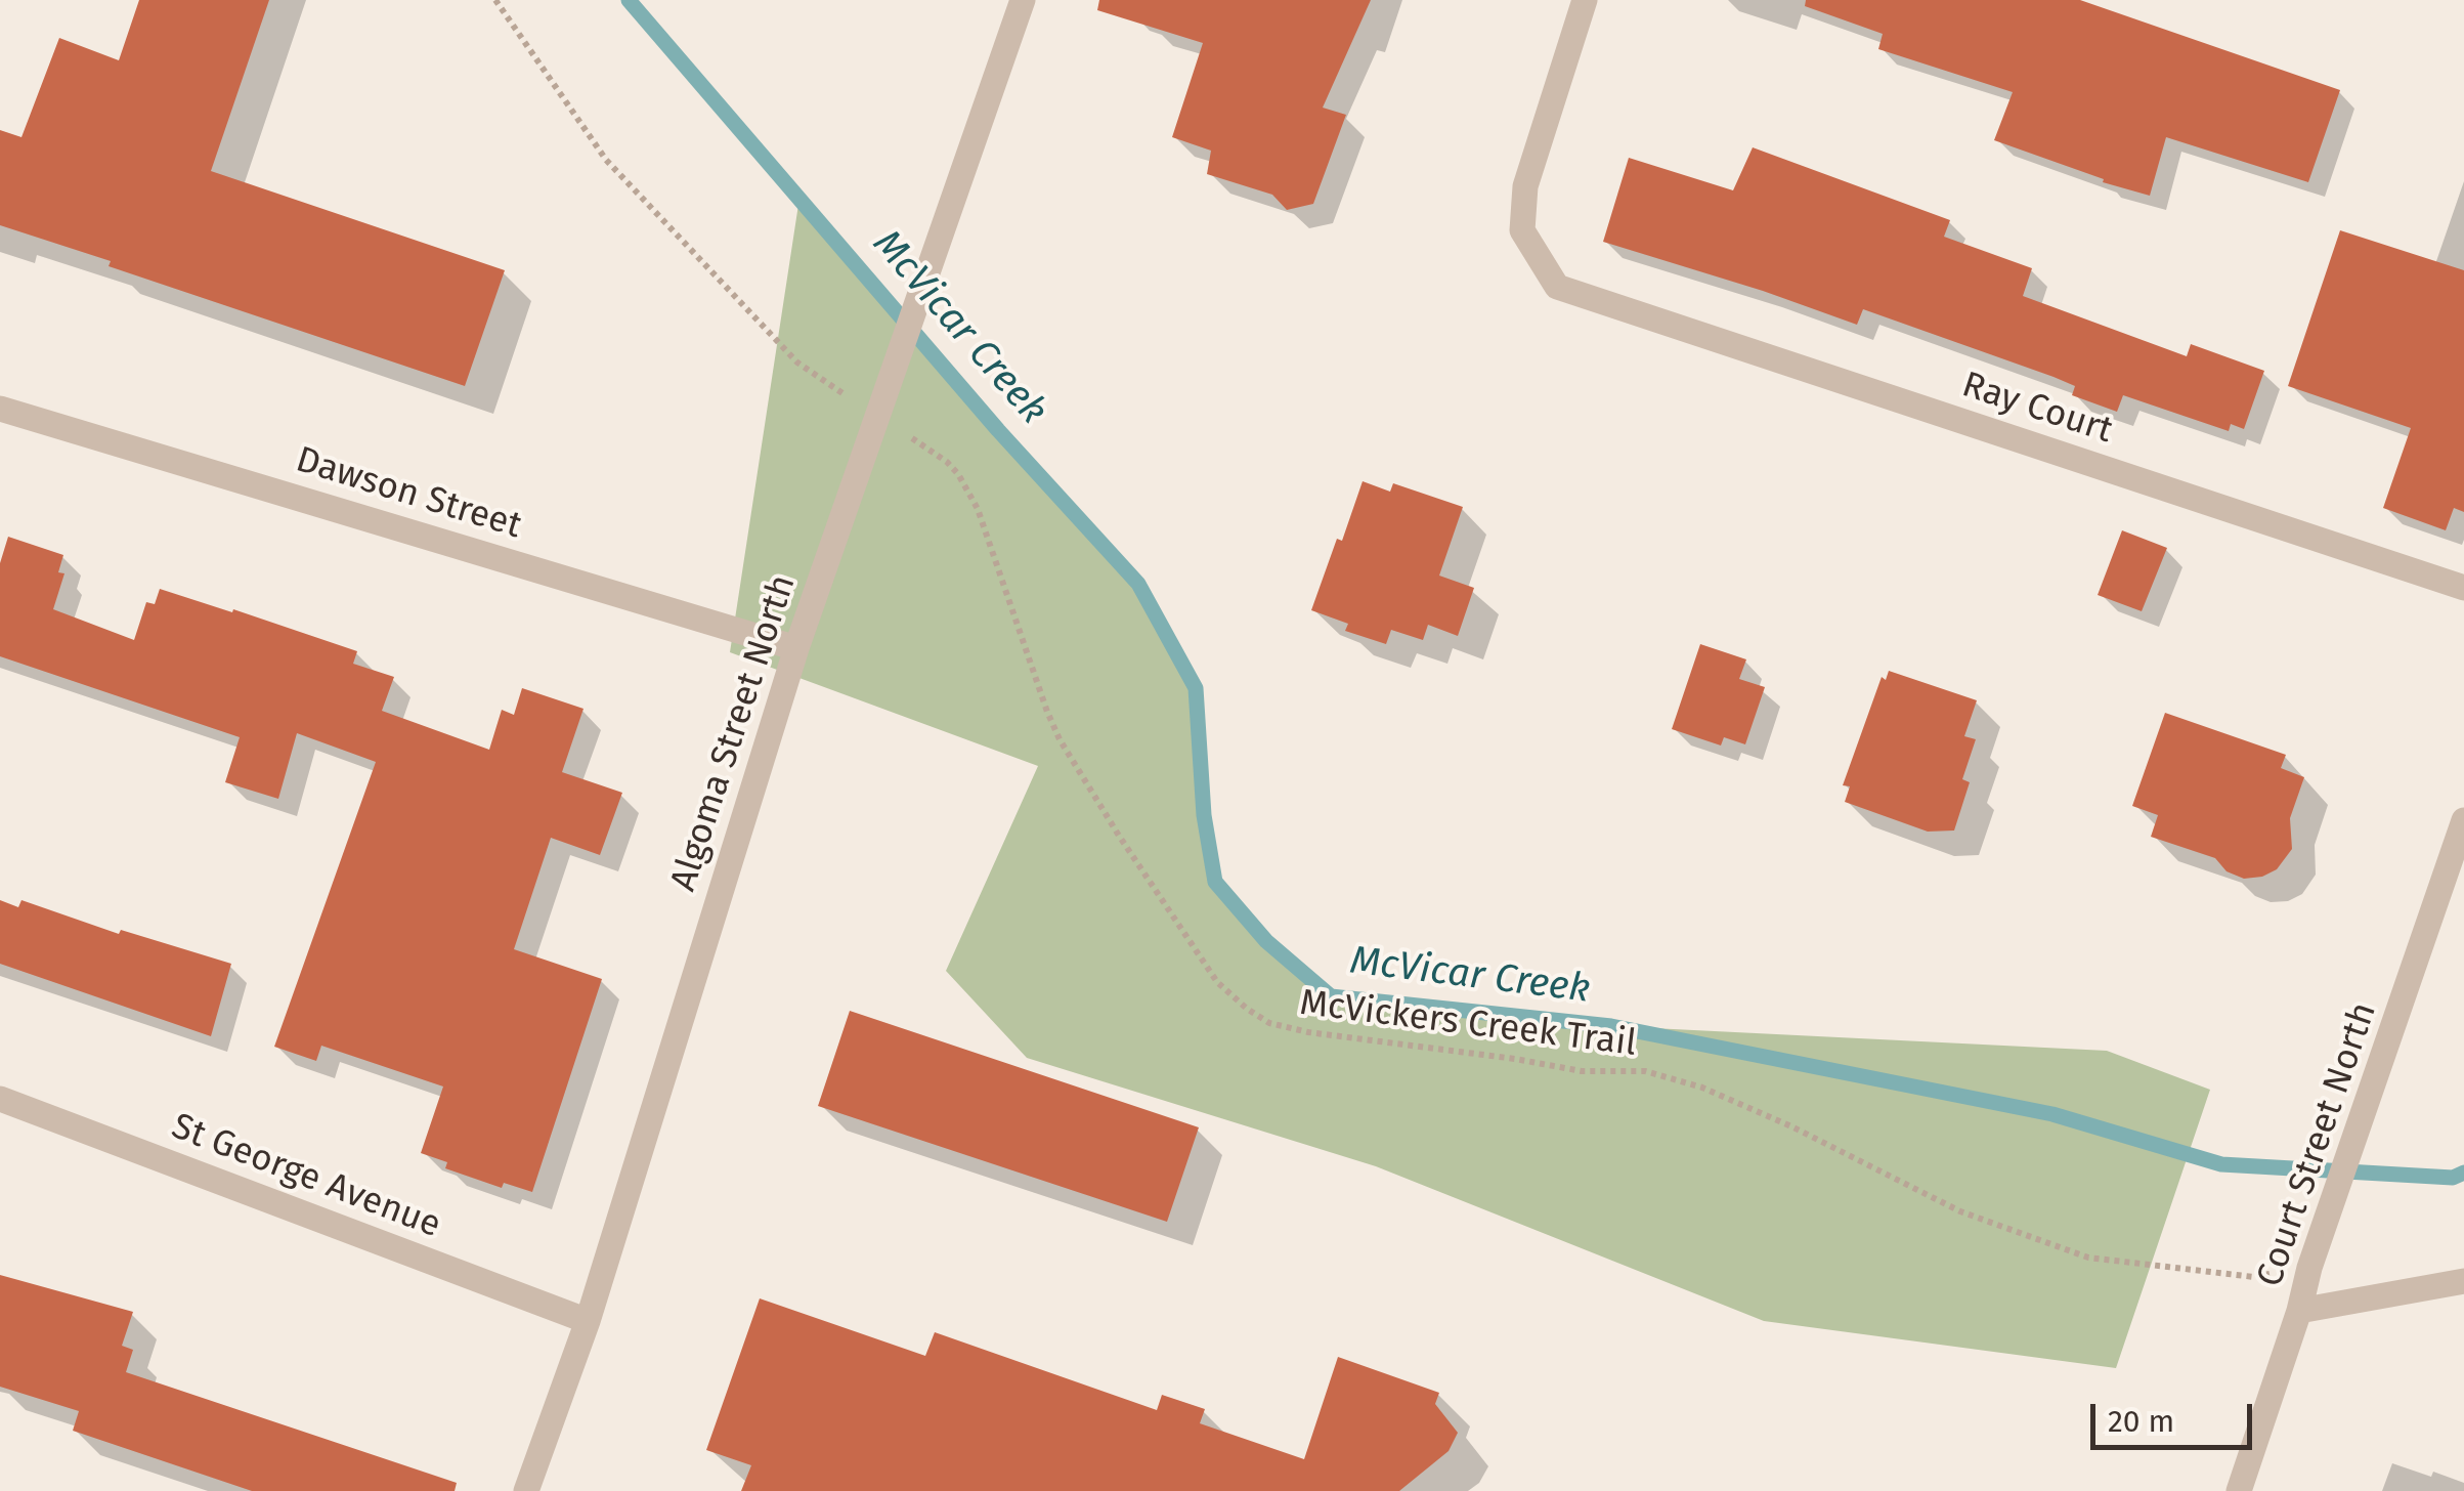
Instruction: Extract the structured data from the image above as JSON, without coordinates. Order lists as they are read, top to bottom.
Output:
{
  "streets": {
    "street": [
      "Ray Court",
      "Dawson Street",
      "Algoma Street North",
      "Court Street North",
      "St George Avenue"
    ],
    "path": ["McVickers Creek Trail"]
  },
  "crossings": [
    ["Dawson Street", "Algoma Street North"],
    ["Algoma Street North", "St George Avenue"]
  ],
  "water": ["McVicar Creek"],
  "scale_bar": "20 m"
}
